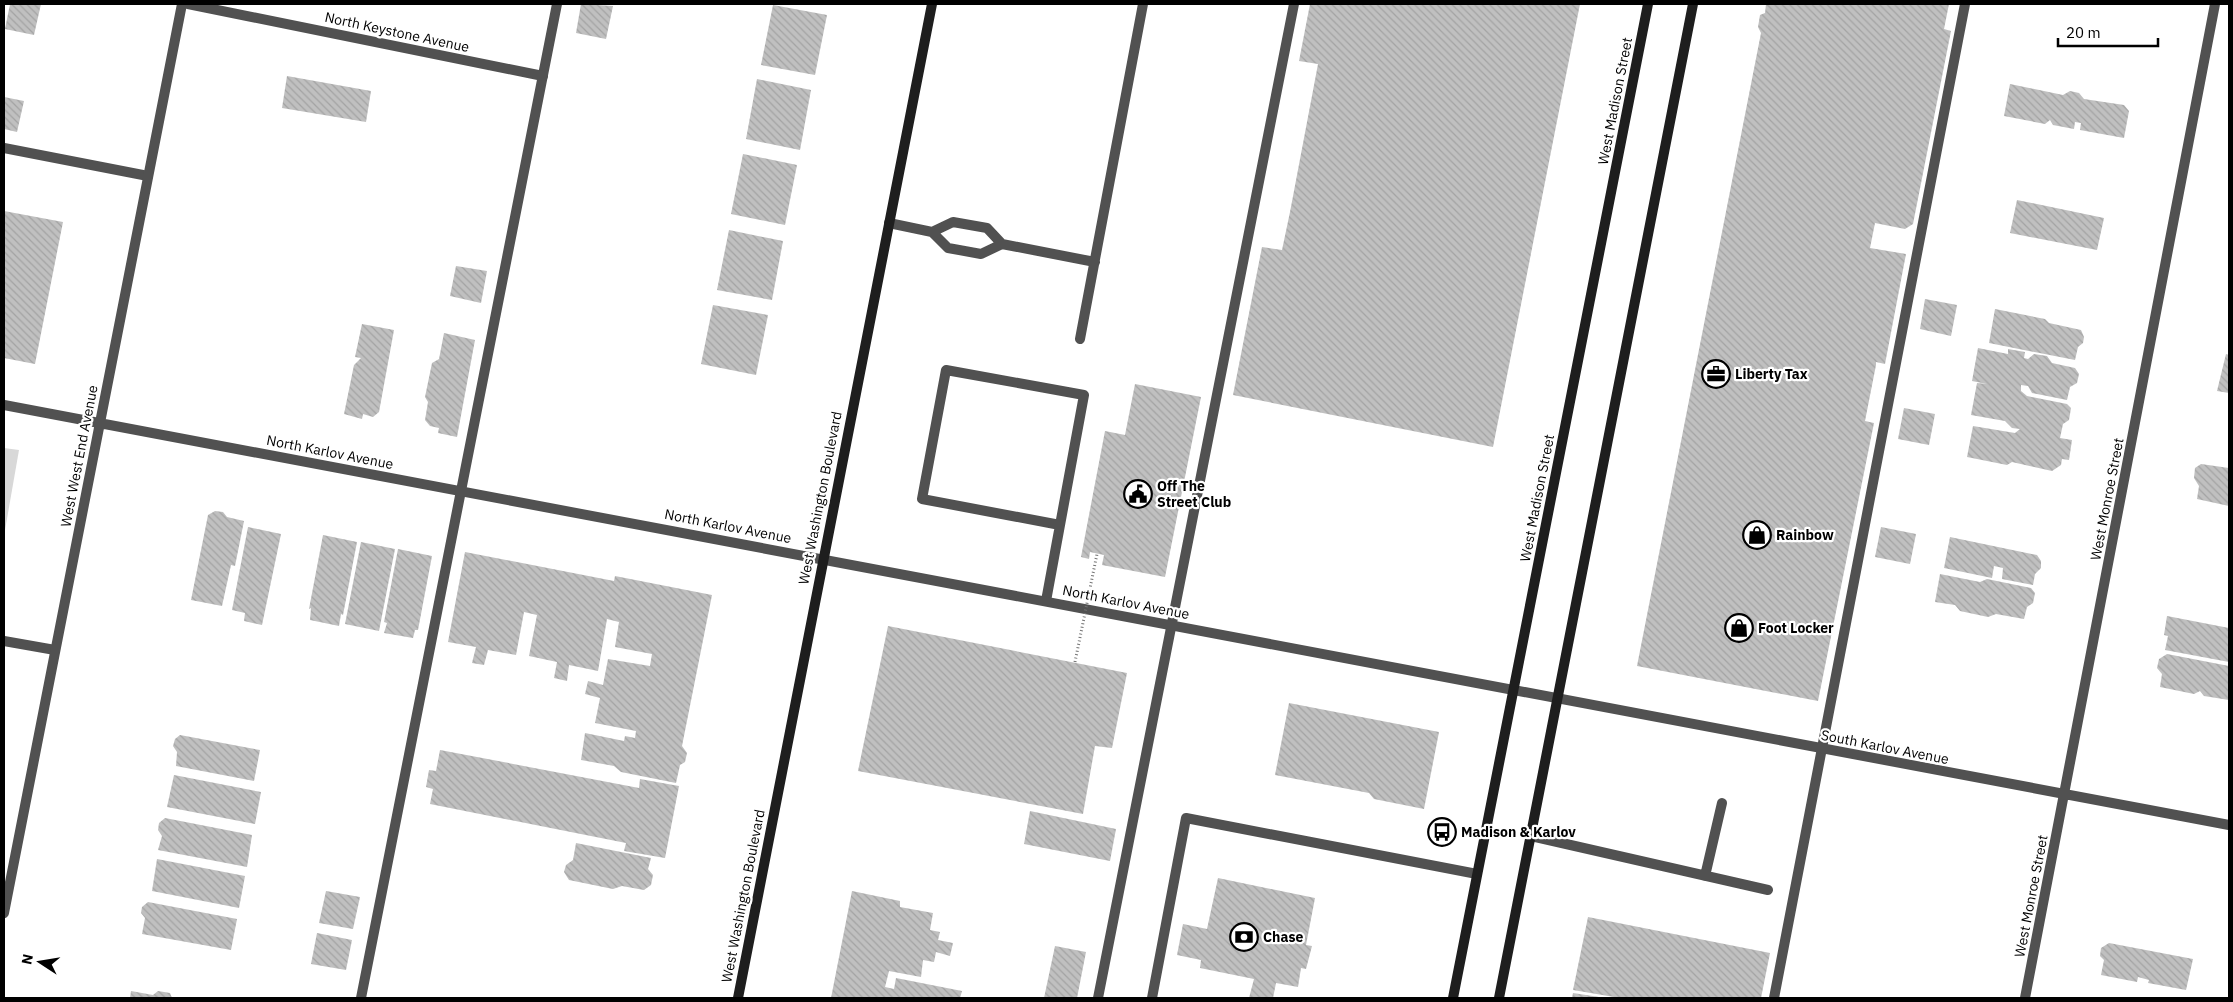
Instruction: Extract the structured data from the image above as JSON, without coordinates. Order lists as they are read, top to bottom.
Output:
{
  "streets": {
    "main road": ["West Madison Street", "West Washington Boulevard"],
    "street": [
      "North Keystone Avenue",
      "North Karlov Avenue",
      "West West End Avenue",
      "West Monroe Street",
      "South Karlov Avenue"
    ]
  },
  "crossings": [
    ["West Madison Street", "North Karlov Avenue"],
    ["North Karlov Avenue", "West West End Avenue"],
    ["North Karlov Avenue", "West Washington Boulevard"],
    ["North Karlov Avenue", "South Karlov Avenue"],
    ["West Monroe Street", "South Karlov Avenue"]
  ],
  "places": {
    "office": ["Liberty Tax"],
    "public building": ["Off The Street Club"],
    "shop": ["Rainbow", "Foot Locker"],
    "bus stop": ["Madison & Karlov"],
    "bank": ["Chase"]
  },
  "scale_bar": "20 m",
  "north": "left"
}
